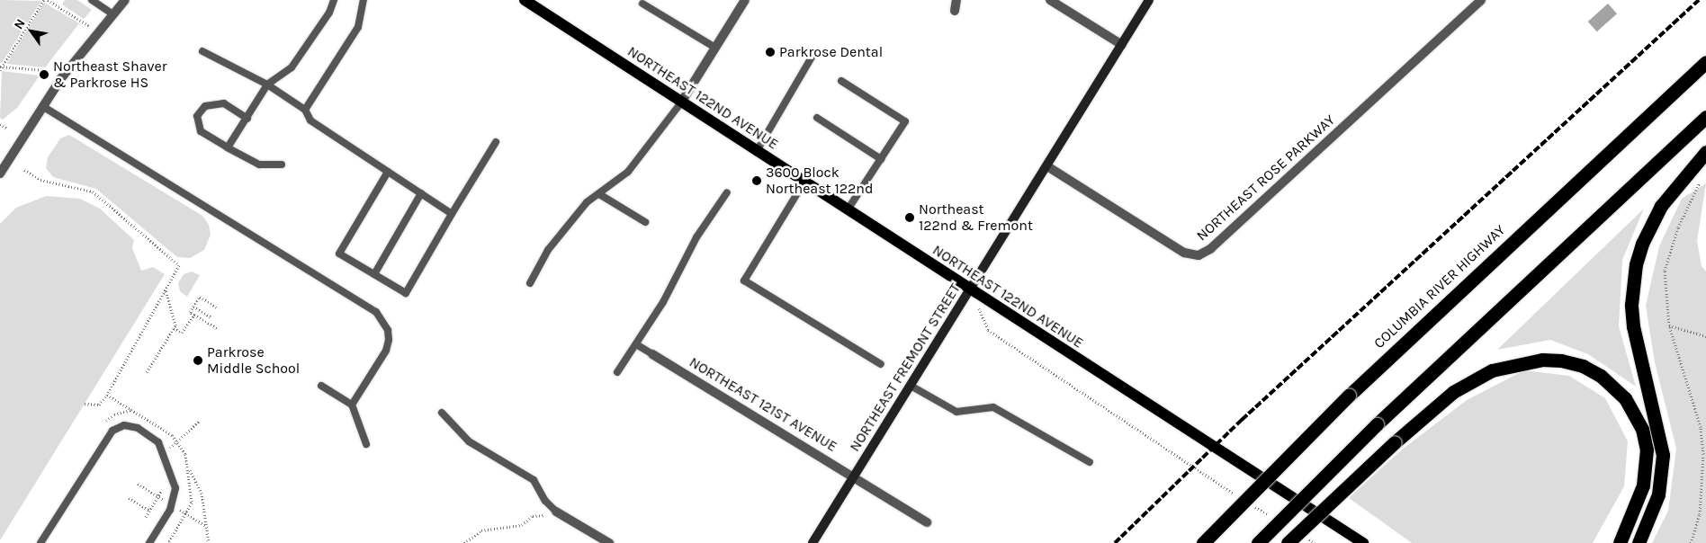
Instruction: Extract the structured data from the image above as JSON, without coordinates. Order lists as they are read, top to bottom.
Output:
{
  "streets": {
    "highway": ["COLUMBIA RIVER HIGHWAY"],
    "main road": ["NORTHEAST 122ND AVENUE"],
    "street": ["NORTHEAST ROSE PARKWAY", "NORTHEAST FREMONT STREET", "NORTHEAST 121ST AVENUE"]
  },
  "crossings": [
    ["NORTHEAST 122ND AVENUE", "NORTHEAST FREMONT STREET"],
    ["NORTHEAST ROSE PARKWAY", "NORTHEAST FREMONT STREET"],
    ["NORTHEAST FREMONT STREET", "NORTHEAST 121ST AVENUE"]
  ],
  "places": [
    "Parkrose Dental",
    "Northeast Shaver & Parkrose HS",
    "3600 Block Northeast 122nd",
    "Northeast 122nd & Fremont",
    "Parkrose Middle School"
  ],
  "north": "top left"
}
